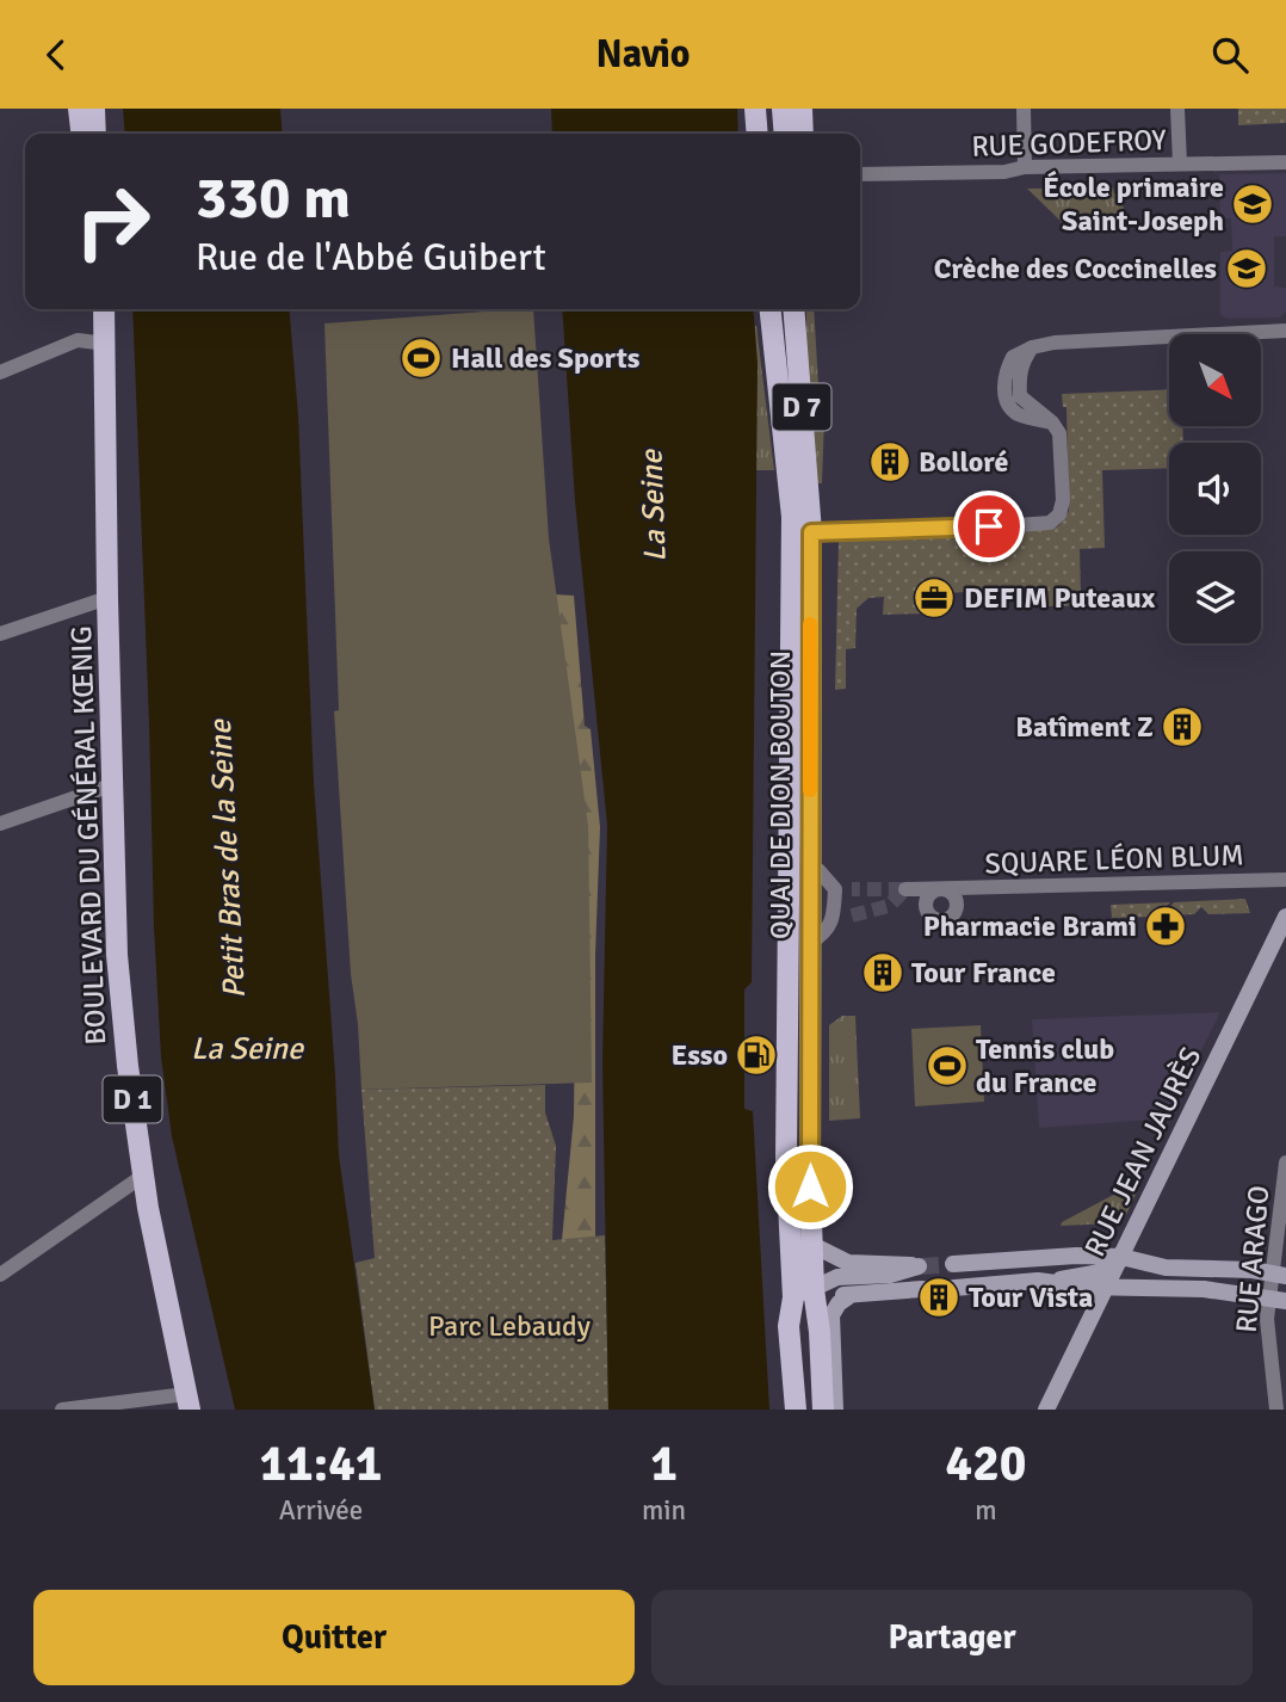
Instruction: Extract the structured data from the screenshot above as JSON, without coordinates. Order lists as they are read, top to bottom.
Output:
{
  "streets": {
    "main road": [
      "D 7",
      "QUAI DE DION BOUTON",
      "BOULEVARD DU GÉNÉRAL KŒNIG",
      "D 1",
      "RUE JEAN JAURÈS"
    ],
    "street": ["RUE GODEFROY", "SQUARE LÉON BLUM", "RUE ARAGO"]
  },
  "water": ["La Seine", "Petit Bras de la Seine"],
  "parks": ["Parc Lebaudy"],
  "places": {
    "school or university": ["École primaire Saint-Joseph", "Crèche des Coccinelles"],
    "sports": ["Hall des Sports", "Tennis club du France"],
    "building": [
      "Bolloré",
      "Batîment Z",
      "Tour France",
      "Tour Vista"
    ],
    "office": ["DEFIM Puteaux"],
    "pharmacy": ["Pharmacie Brami"],
    "fuel station": ["Esso"]
  },
  "north": "bottom right",
  "page": {
    "header": "Navio",
    "turn": ["330 m", "Rue de l'Abbé Guibert"],
    "eta": [
      "11:41",
      "Arrivée",
      "1",
      "min",
      "420",
      "m"
    ],
    "buttons": ["Quitter", "Partager"]
  }
}
